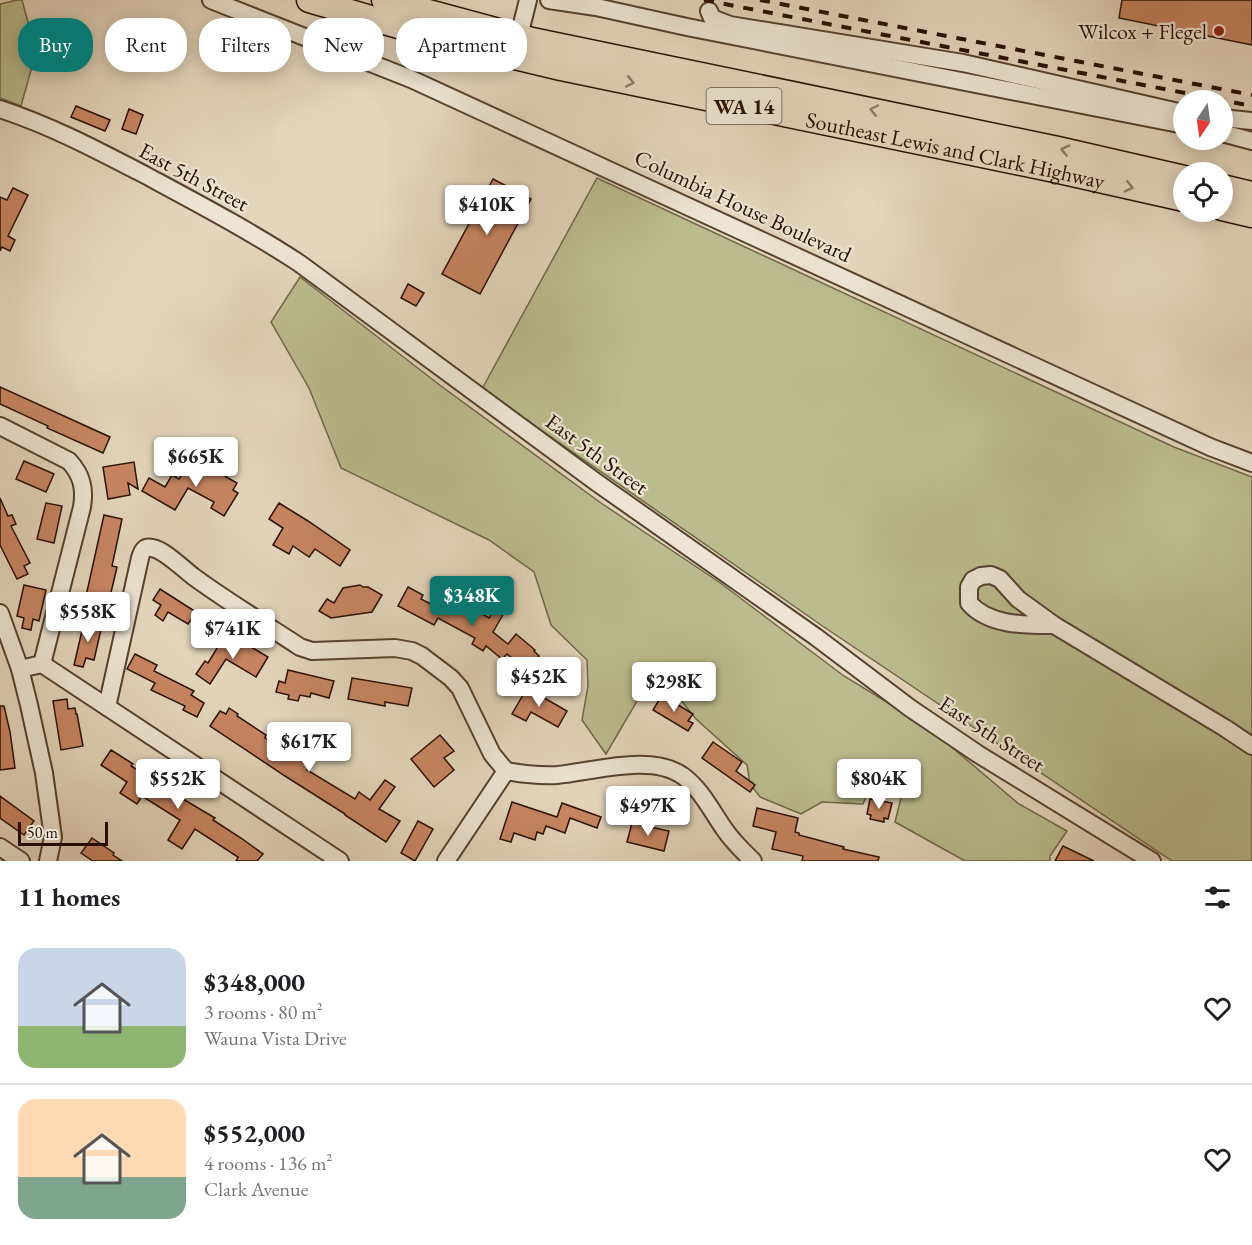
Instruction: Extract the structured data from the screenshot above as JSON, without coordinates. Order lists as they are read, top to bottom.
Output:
{
  "streets": {
    "highway": ["WA 14", "Southeast Lewis and Clark Highway"],
    "street": ["East 5th Street", "Columbia House Boulevard"]
  },
  "places": ["Wilcox + Flegel"],
  "scale_bar": "50 m",
  "north": "bottom",
  "page": {
    "chip": [
      "Buy",
      "Rent",
      "Filters",
      "New",
      "Apartment"
    ],
    "price": [
      "$410K",
      "$665K",
      "$348K",
      "$558K",
      "$741K",
      "$452K",
      "$298K",
      "$617K",
      "$552K",
      "$804K",
      "$497K"
    ],
    "scale": "50 m",
    "heading": "11 homes",
    "list": [
      {
        "name": "$348,000",
        "note": "3 rooms · 80 m² · Wauna Vista Drive"
      },
      {
        "name": "$552,000",
        "note": "4 rooms · 136 m² · Clark Avenue"
      }
    ]
  }
}
